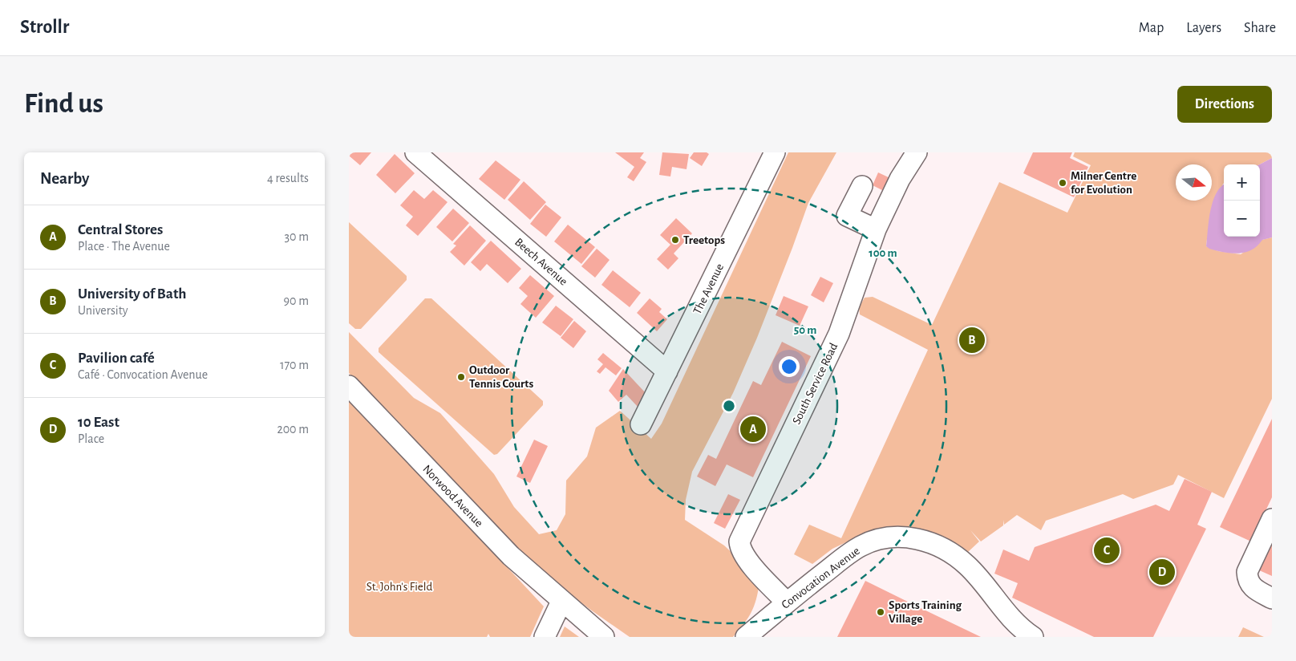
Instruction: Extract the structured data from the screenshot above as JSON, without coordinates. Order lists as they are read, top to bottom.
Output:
{
  "streets": {
    "street": [
      "Beech Avenue",
      "The Avenue",
      "South Service Road",
      "Norwood Avenue",
      "Convocation Avenue"
    ]
  },
  "crossings": [
    ["Beech Avenue", "The Avenue"],
    ["South Service Road", "Convocation Avenue"]
  ],
  "parks": ["St. John's Field"],
  "places": [
    "Milner Centre for Evolution",
    "Treetops",
    "Outdoor Tennis Courts",
    "Sports Training Village"
  ],
  "north": "right",
  "page": {
    "header": "Strollr",
    "nav": ["Map", "Layers", "Share"],
    "buttons": "Directions",
    "title": "Find us",
    "heading": ["Nearby", "4 results"],
    "map_buttons": ["+", "−"],
    "list": [
      {
        "mark": "A",
        "name": "Central Stores",
        "note": "Place · The Avenue",
        "value": "30 m"
      },
      {
        "mark": "B",
        "name": "University of Bath",
        "note": "University",
        "value": "90 m"
      },
      {
        "mark": "C",
        "name": "Pavilion café",
        "note": "Café · Convocation Avenue",
        "value": "170 m"
      },
      {
        "mark": "D",
        "name": "10 East",
        "note": "Place",
        "value": "200 m"
      }
    ],
    "pins": [
      "B",
      "A",
      "C",
      "D"
    ]
  },
  "rings": ["100 m", "50 m"]
}
